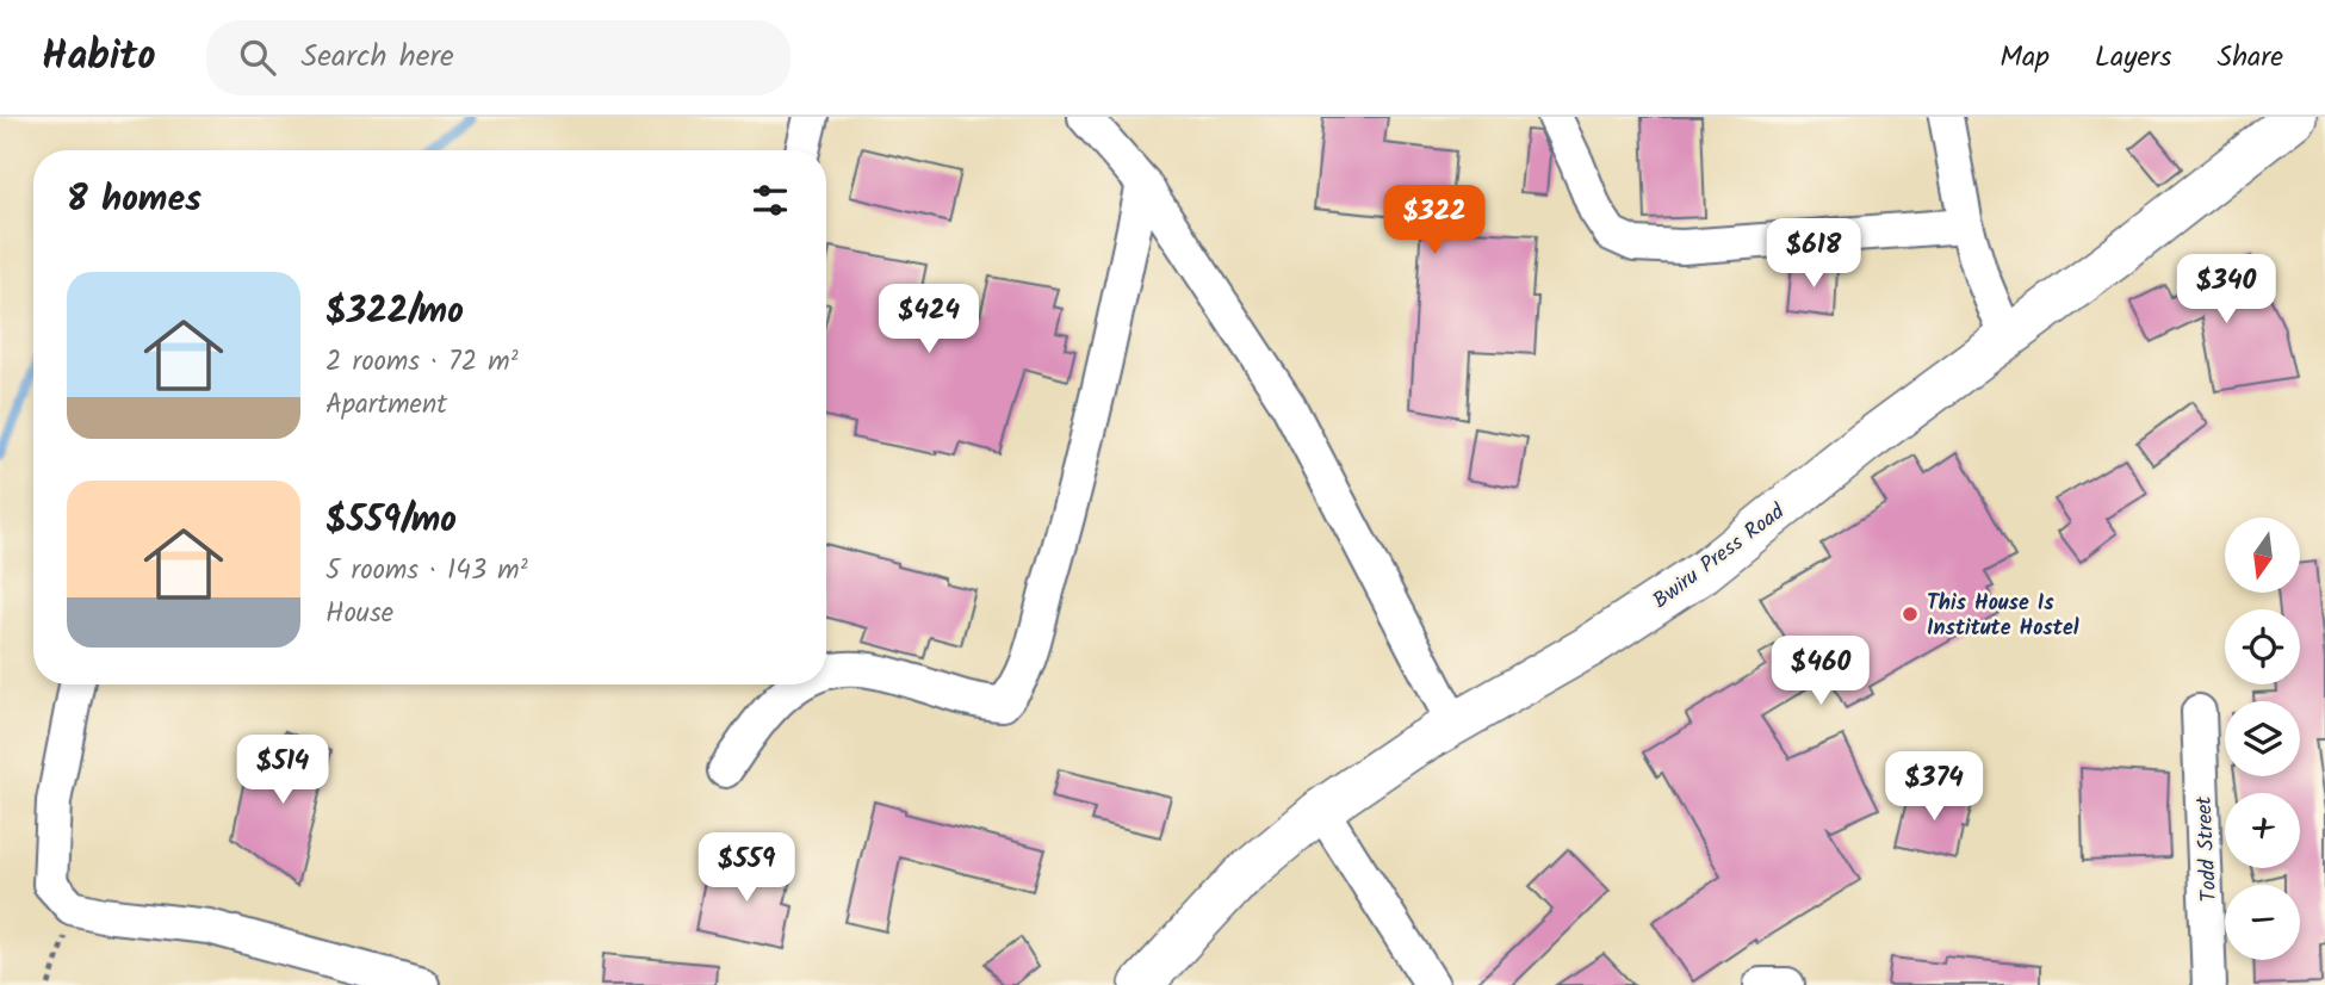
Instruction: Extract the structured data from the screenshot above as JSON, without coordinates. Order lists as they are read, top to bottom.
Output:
{
  "streets": {
    "street": ["Bwiru Press Road", "Todd Street"]
  },
  "places": ["This House Is Institute Hostel"],
  "north": "bottom",
  "page": {
    "header": "Habito",
    "search": "Search here",
    "nav": ["Map", "Layers", "Share"],
    "heading": "8 homes",
    "price": [
      "$322",
      "$618",
      "$340",
      "$424",
      "$460",
      "$514",
      "$374",
      "$559"
    ],
    "list": [
      {
        "name": "$322/mo",
        "note": "2 rooms · 72 m² · Apartment"
      },
      {
        "name": "$559/mo",
        "note": "5 rooms · 143 m² · House"
      }
    ],
    "map_buttons": ["+", "−"]
  }
}
